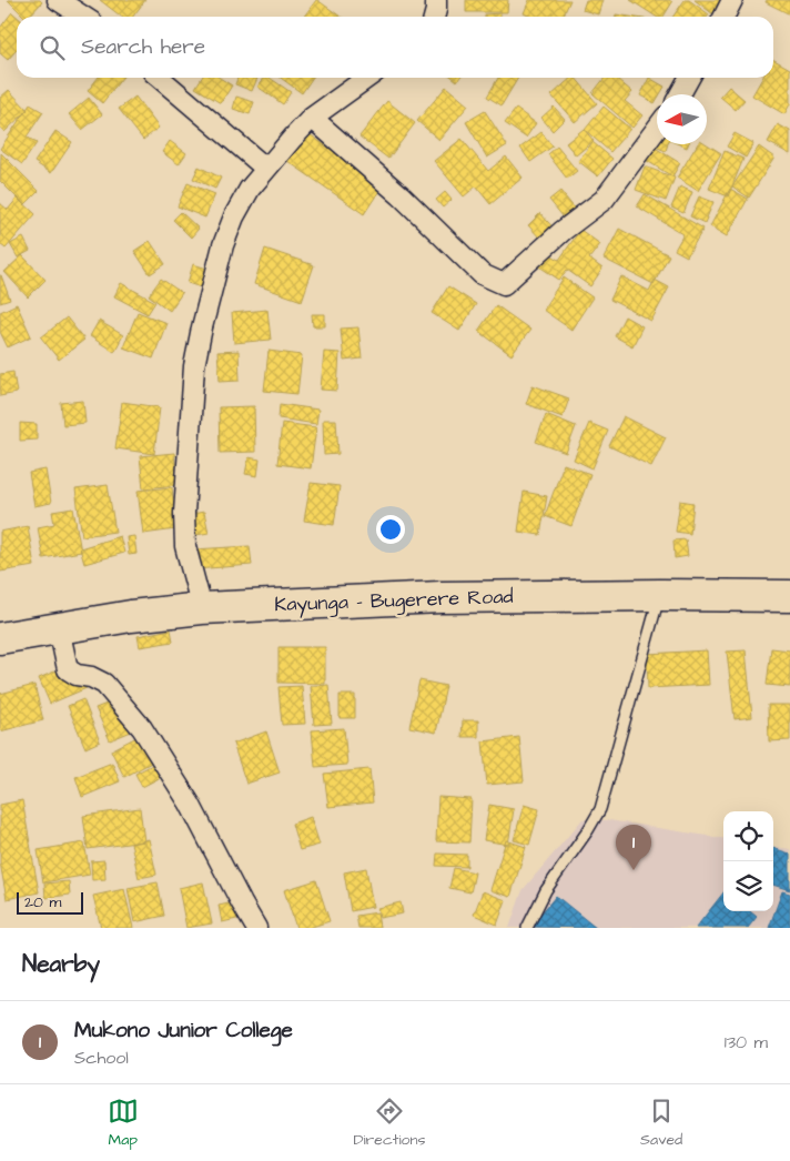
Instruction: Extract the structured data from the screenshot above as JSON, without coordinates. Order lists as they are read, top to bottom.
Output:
{
  "streets": {
    "main road": ["Kayunga - Bugerere Road"]
  },
  "scale_bar": "20 m",
  "north": "left",
  "page": {
    "search": "Search here",
    "pins": "1",
    "scale": "20 m",
    "heading": "Nearby",
    "list": [
      {
        "mark": "1",
        "name": "Mukono Junior College",
        "note": "School",
        "value": "130 m"
      }
    ],
    "nav": ["Map", "Directions", "Saved"]
  }
}
